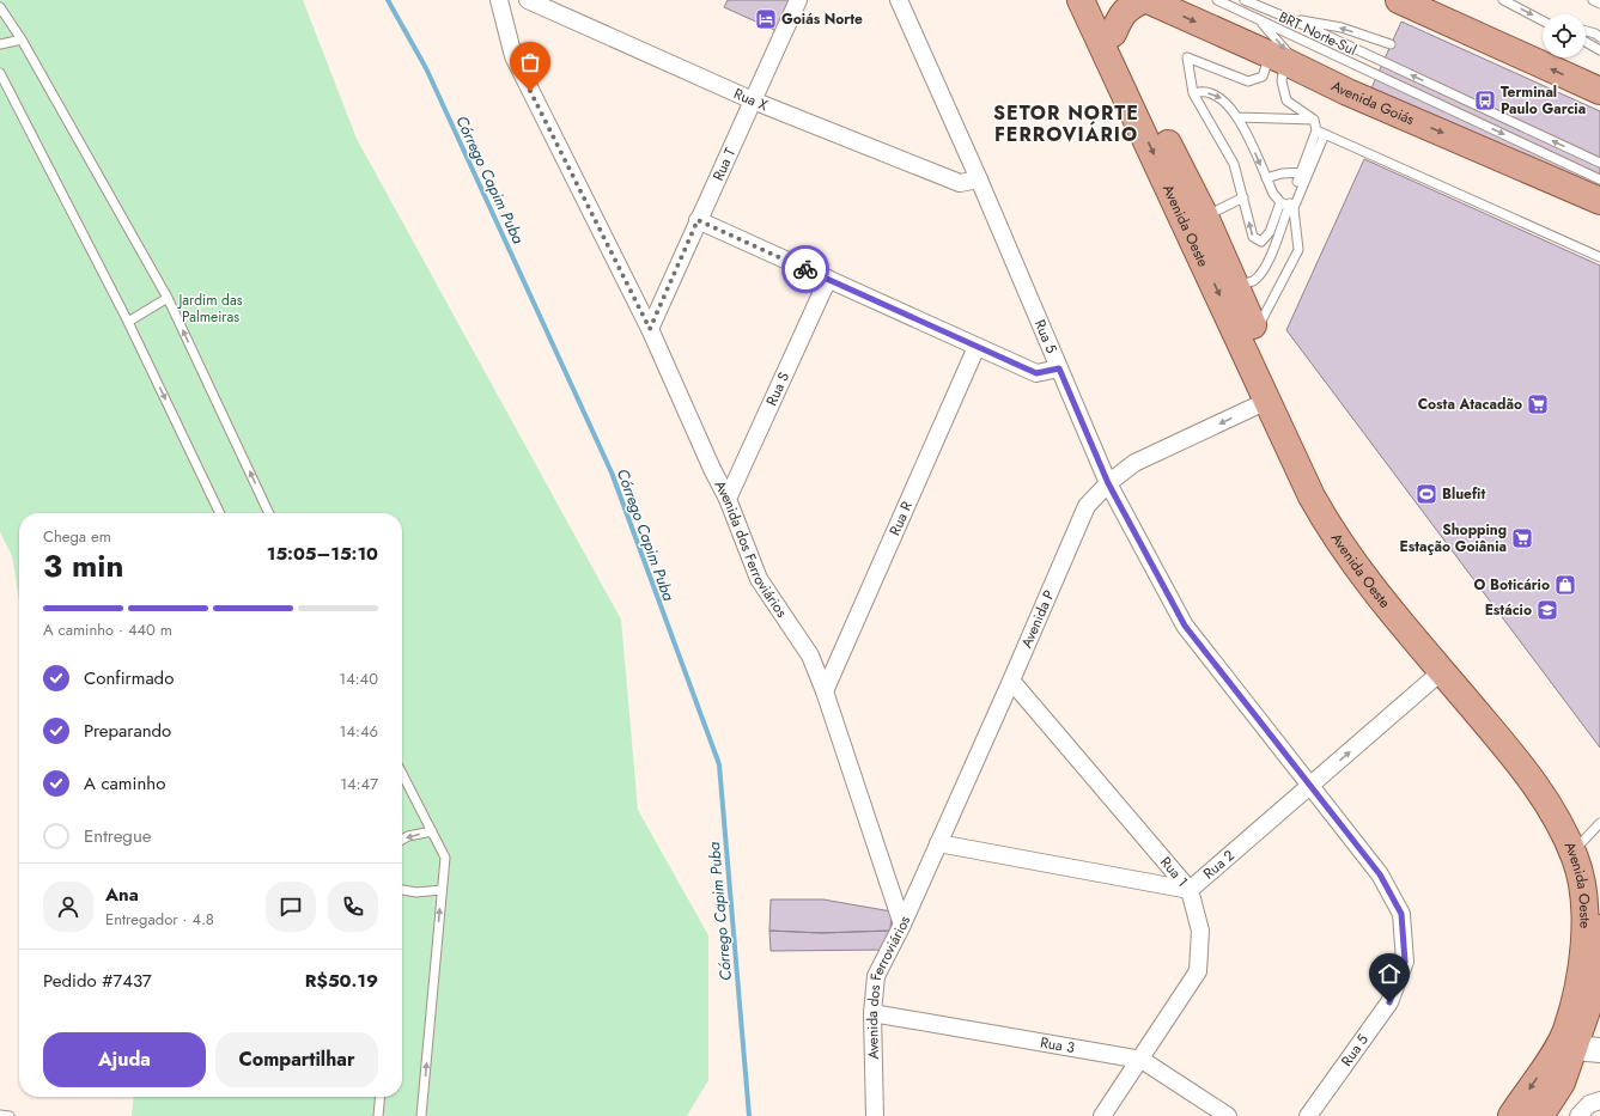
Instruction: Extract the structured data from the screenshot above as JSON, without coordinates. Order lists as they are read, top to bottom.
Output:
{
  "streets": {
    "main road": ["Avenida Goiás", "Avenida Oeste"],
    "street": [
      "Rua X",
      "Rua T",
      "Rua 5",
      "Rua S",
      "Rua R",
      "Avenida dos Ferroviários",
      "Avenida P",
      "Rua 2",
      "Rua 1",
      "Rua 3"
    ],
    "lane": ["BRT Norte-Sul"]
  },
  "crossings": [
    ["Rua X", "Rua T"],
    ["Rua X", "Rua 5"],
    ["Rua T", "Avenida dos Ferroviários"],
    ["Avenida Oeste", "Avenida P"],
    ["Avenida Oeste", "Rua 2"],
    ["Rua 5", "Avenida P"],
    ["Rua 5", "Rua 2"],
    ["Rua S", "Avenida dos Ferroviários"],
    ["Rua R", "Avenida dos Ferroviários"],
    ["Avenida dos Ferroviários", "Avenida P"],
    ["Avenida dos Ferroviários", "Rua 3"],
    ["Avenida P", "Rua 1"],
    ["Rua 2", "Rua 1"],
    ["Rua 1", "Rua 3"]
  ],
  "one_way": ["Rua 2"],
  "districts": ["SETOR NORTE FERROVIÁRIO"],
  "water": ["Córrego Capim Puba"],
  "parks": ["Jardim das Palmeiras"],
  "places": {
    "hotel": ["Goiás Norte"],
    "bus stop": ["Terminal Paulo Garcia"],
    "supermarket": ["Costa Atacadão", "Shopping Estação Goiânia"],
    "sports": ["Bluefit"],
    "shop": ["O Boticário"],
    "school or university": ["Estácio"]
  },
  "page": {
    "heading": ["3 min", "Chega em", "15:05–15:10"],
    "panel": [
      "Ana",
      "Entregador · 4.8",
      "Pedido #7437",
      "R$50.19"
    ],
    "bar": "A caminho · 440 m",
    "list": [
      ["Confirmado", "14:40"],
      ["Preparando", "14:46"],
      ["A caminho", "14:47"],
      "Entregue"
    ],
    "buttons": ["Ajuda", "Compartilhar"]
  }
}
